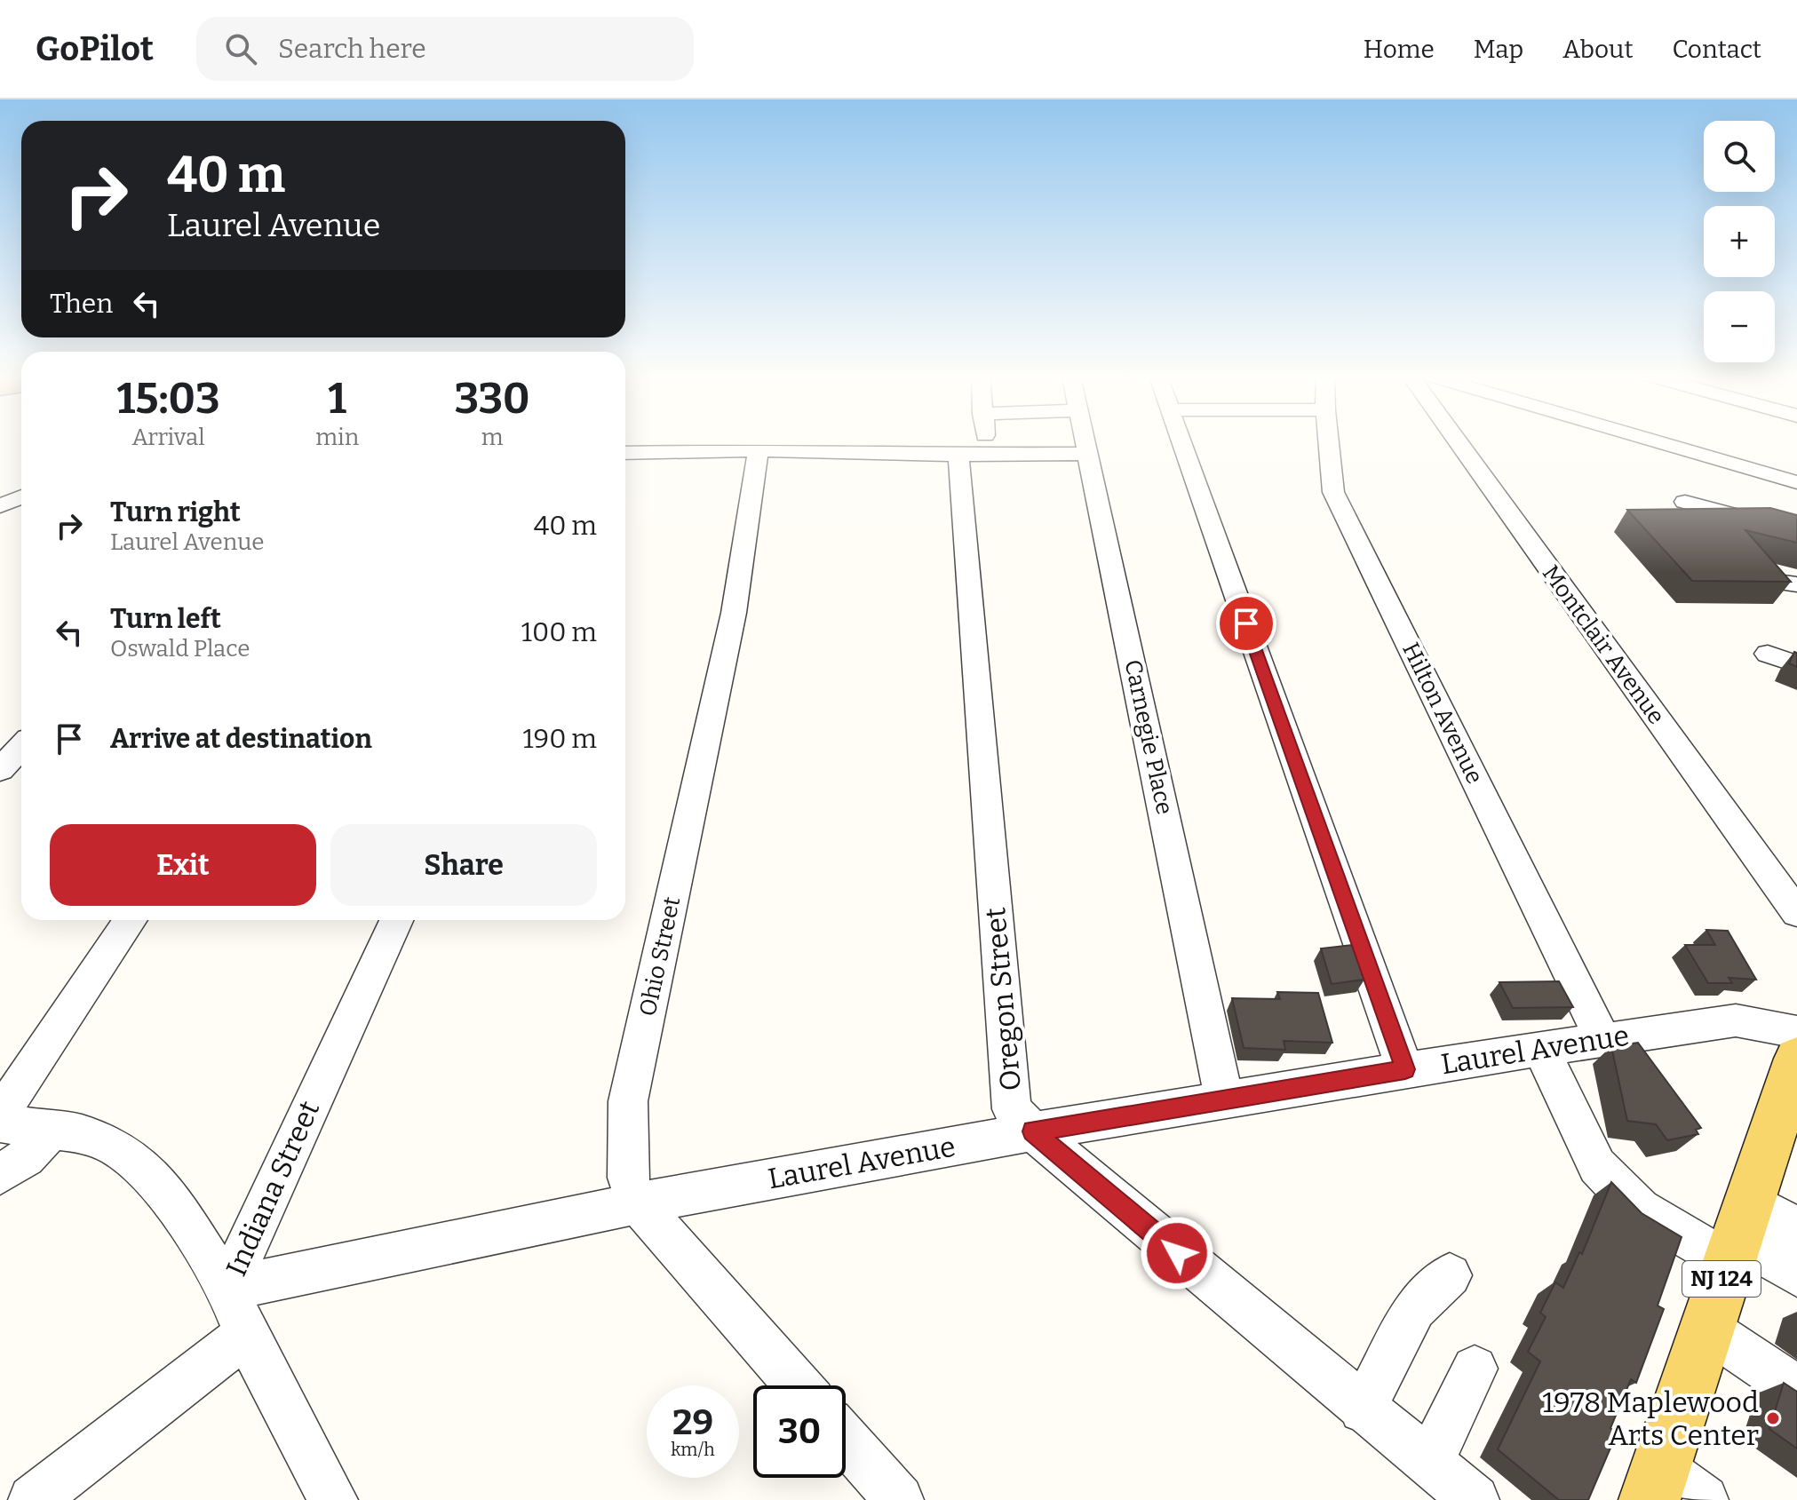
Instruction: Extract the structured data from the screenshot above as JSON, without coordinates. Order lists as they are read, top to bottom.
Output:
{
  "streets": {
    "main road": ["NJ 124"],
    "street": [
      "Montclair Avenue",
      "Hilton Avenue",
      "Carnegie Place",
      "Ohio Street",
      "Oregon Street",
      "Laurel Avenue",
      "Indiana Street"
    ]
  },
  "crossings": [
    ["Hilton Avenue", "Laurel Avenue"],
    ["Carnegie Place", "Laurel Avenue"],
    ["Ohio Street", "Laurel Avenue"],
    ["Oregon Street", "Laurel Avenue"],
    ["Laurel Avenue", "Indiana Street"]
  ],
  "places": ["1978 Maplewood Arts Center"],
  "page": {
    "header": "GoPilot",
    "search": "Search here",
    "nav": [
      "Home",
      "Map",
      "About",
      "Contact"
    ],
    "map_buttons": ["+", "−"],
    "turn": ["40 m", "Laurel Avenue"],
    "then": "Then",
    "eta": [
      "15:03",
      "Arrival",
      "1",
      "min",
      "330",
      "m"
    ],
    "list": [
      {
        "name": "Turn right",
        "note": "Laurel Avenue",
        "value": "40 m"
      },
      {
        "name": "Turn left",
        "note": "Oswald Place",
        "value": "100 m"
      },
      {
        "name": "Arrive at destination",
        "value": "190 m"
      }
    ],
    "buttons": ["Exit", "Share"],
    "speed": "29 km/h",
    "limit": "30"
  }
}
